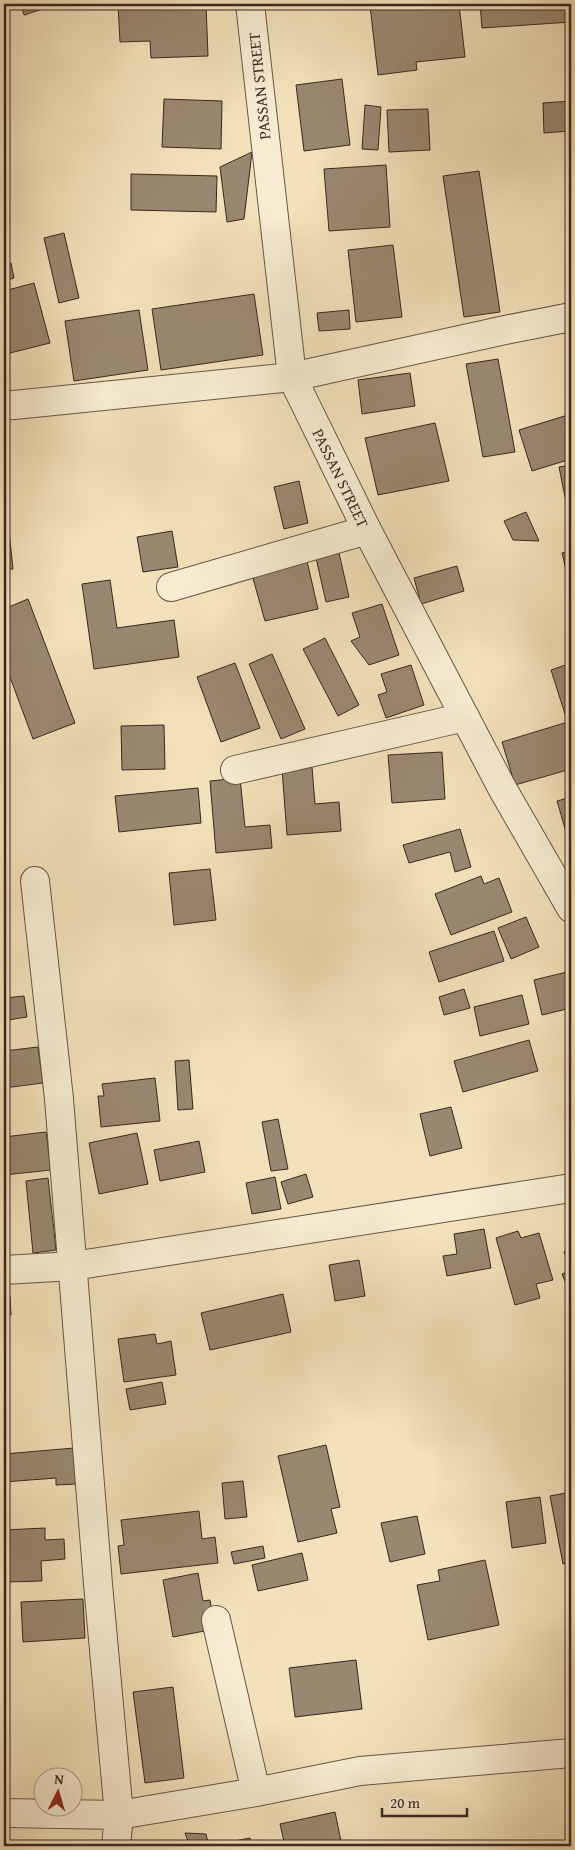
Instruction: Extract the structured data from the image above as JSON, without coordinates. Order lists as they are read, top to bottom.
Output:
{
  "streets": {
    "street": ["PASSAN STREET"]
  },
  "scale_bar": "20 m",
  "north": "top"
}
